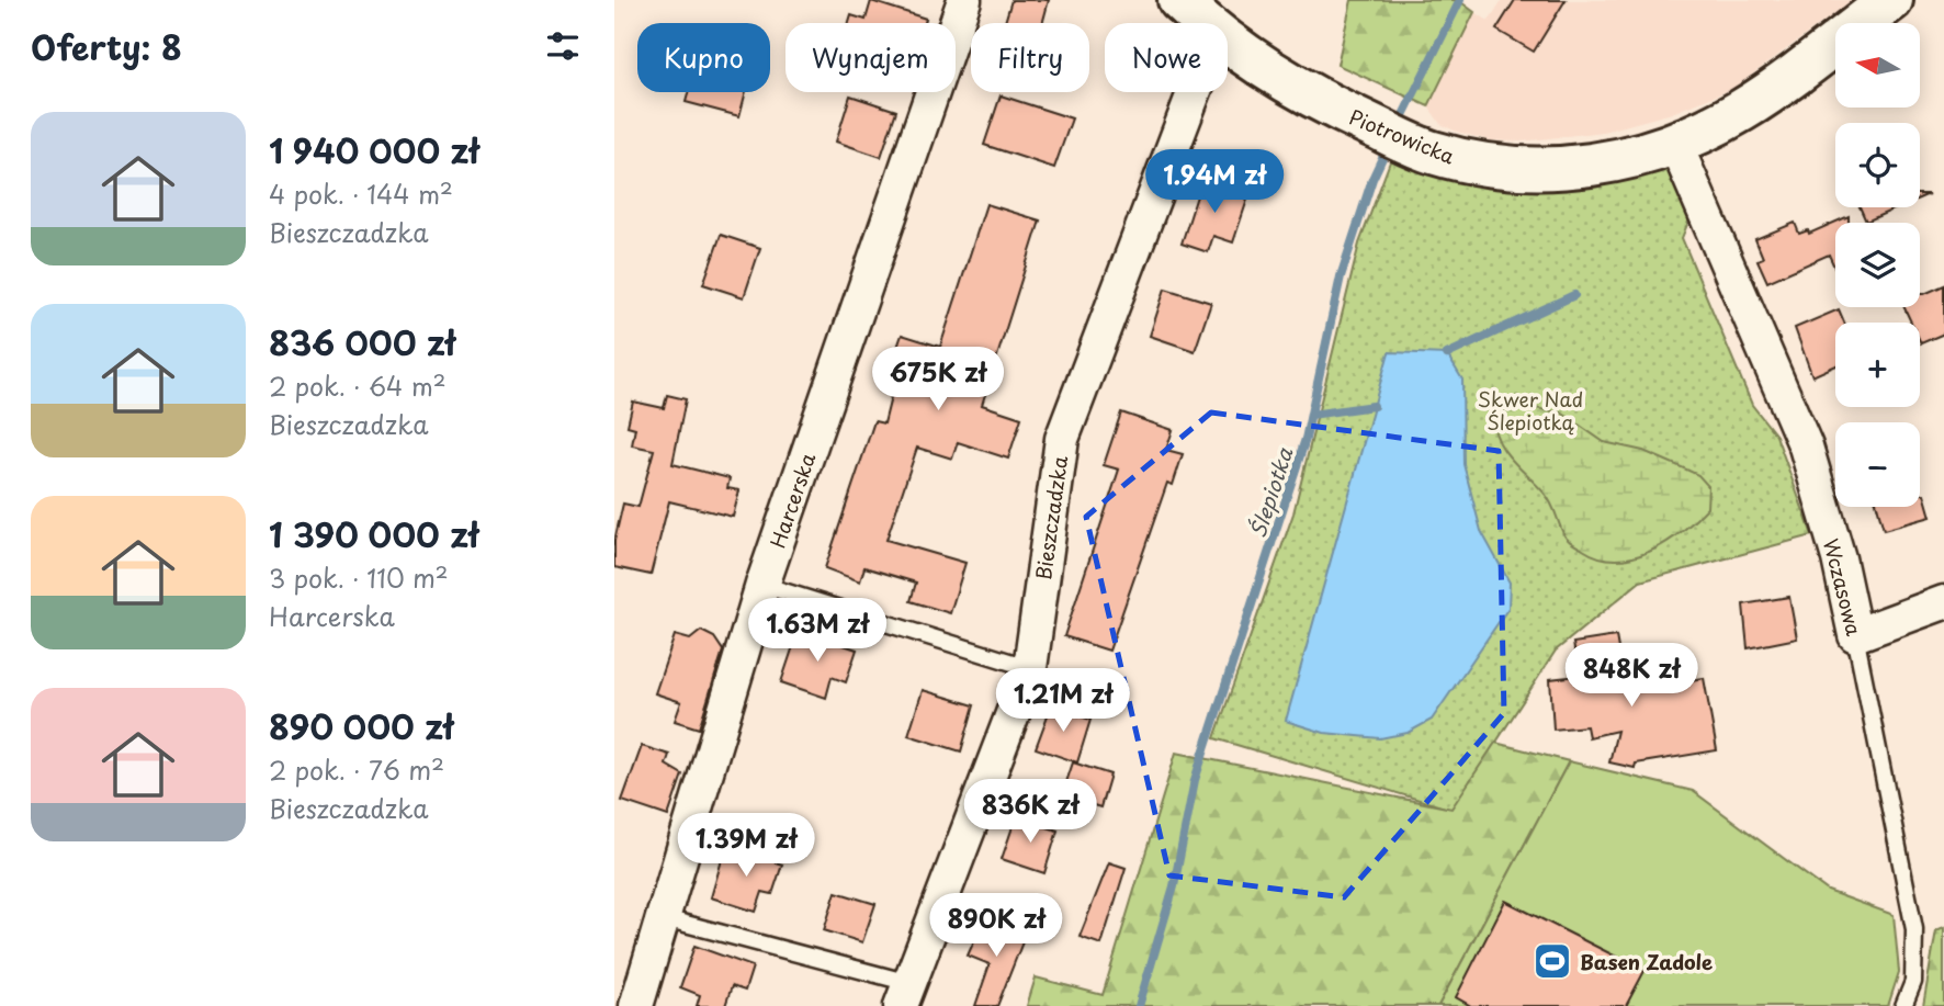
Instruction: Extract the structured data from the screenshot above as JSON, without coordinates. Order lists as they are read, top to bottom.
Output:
{
  "streets": {
    "street": [
      "Piotrowicka",
      "Harcerska",
      "Bieszczadzka",
      "Wczasowa"
    ]
  },
  "crossings": [
    ["Piotrowicka", "Bieszczadzka"],
    ["Piotrowicka", "Wczasowa"]
  ],
  "water": ["Ślepiotka"],
  "parks": ["Skwer Nad Ślepiotką"],
  "places": {
    "sports": ["Basen Zadole"]
  },
  "north": "left",
  "page": {
    "heading": "Oferty: 8",
    "map_buttons": ["+", "−"],
    "chip": [
      "Kupno",
      "Wynajem",
      "Filtry",
      "Nowe"
    ],
    "list": [
      {
        "name": "1 940 000 zł",
        "note": "4 pok. · 144 m² · Bieszczadzka"
      },
      {
        "name": "836 000 zł",
        "note": "2 pok. · 64 m² · Bieszczadzka"
      },
      {
        "name": "1 390 000 zł",
        "note": "3 pok. · 110 m² · Harcerska"
      },
      {
        "name": "890 000 zł",
        "note": "2 pok. · 76 m² · Bieszczadzka"
      }
    ],
    "price": [
      "1.94M zł",
      "675K zł",
      "1.63M zł",
      "848K zł",
      "1.21M zł",
      "836K zł",
      "1.39M zł",
      "890K zł"
    ]
  }
}
